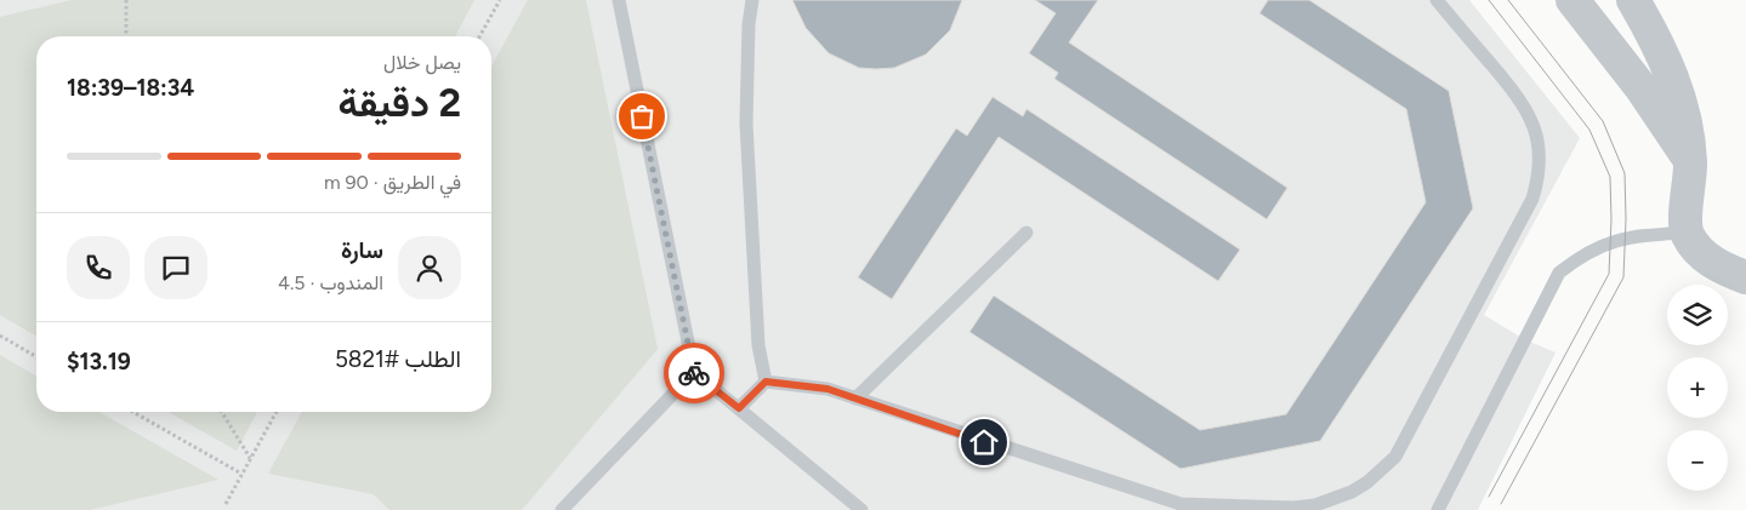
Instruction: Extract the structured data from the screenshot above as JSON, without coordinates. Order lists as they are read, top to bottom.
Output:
{
  "page": {
    "heading": ["2 دقيقة", "يصل خلال", "18:34–18:39"],
    "panel": [
      "سارة",
      "المندوب · 4.5",
      "الطلب #5821",
      "$13.19"
    ],
    "bar": "في الطريق · 90 m",
    "map_buttons": ["+", "−"]
  }
}
